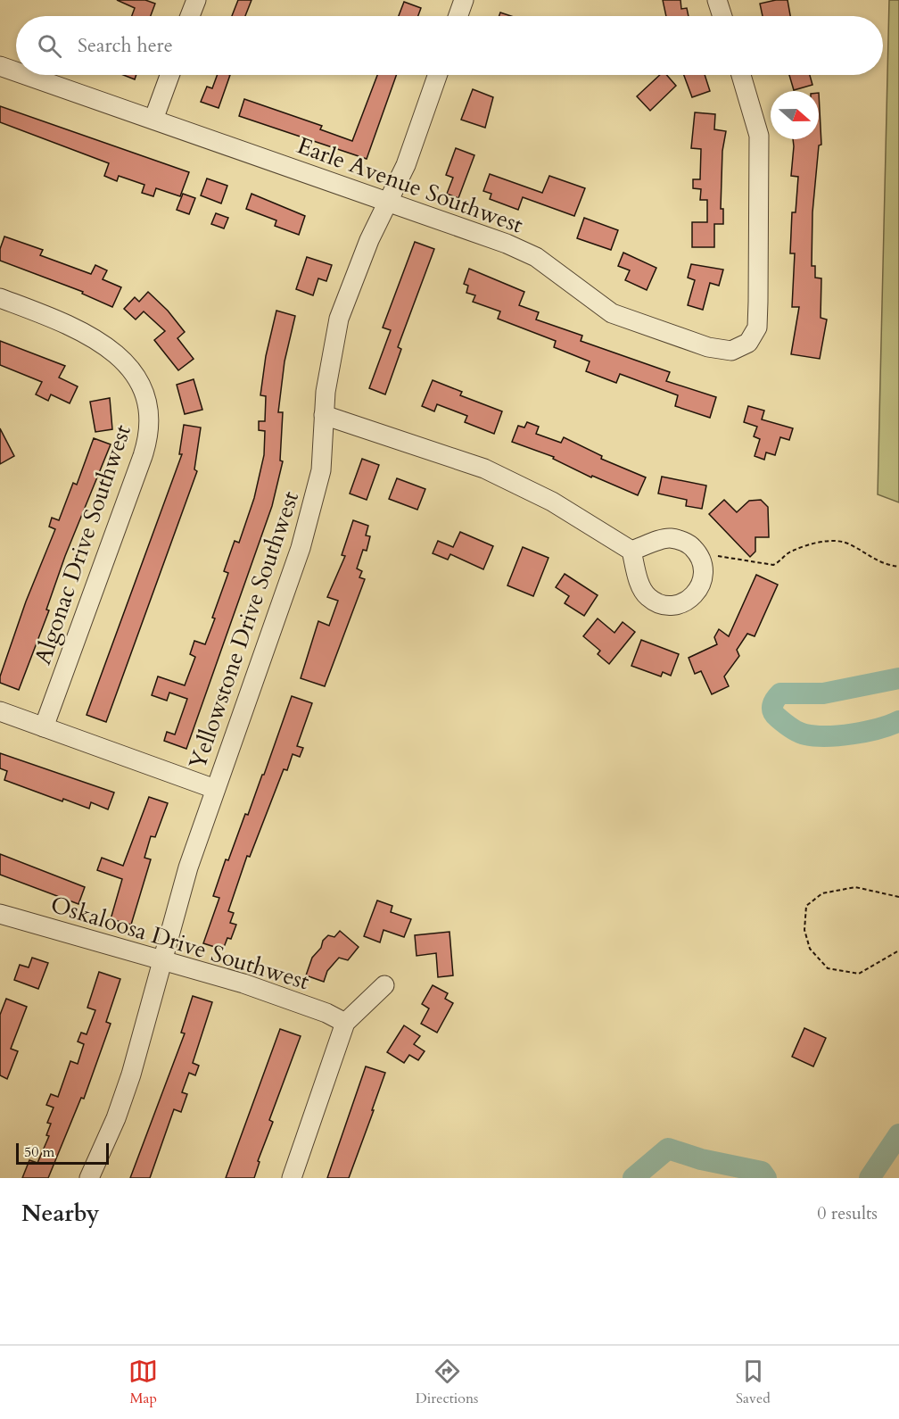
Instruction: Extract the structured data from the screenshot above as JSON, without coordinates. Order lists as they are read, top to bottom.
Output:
{
  "streets": {
    "street": [
      "Earle Avenue Southwest",
      "Algonac Drive Southwest",
      "Yellowstone Drive Southwest",
      "Oskaloosa Drive Southwest"
    ]
  },
  "crossings": [
    ["Earle Avenue Southwest", "Yellowstone Drive Southwest"],
    ["Yellowstone Drive Southwest", "Oskaloosa Drive Southwest"]
  ],
  "scale_bar": "50 m",
  "north": "right",
  "page": {
    "search": "Search here",
    "scale": "50 m",
    "heading": ["Nearby", "0 results"],
    "nav": ["Map", "Directions", "Saved"]
  }
}
